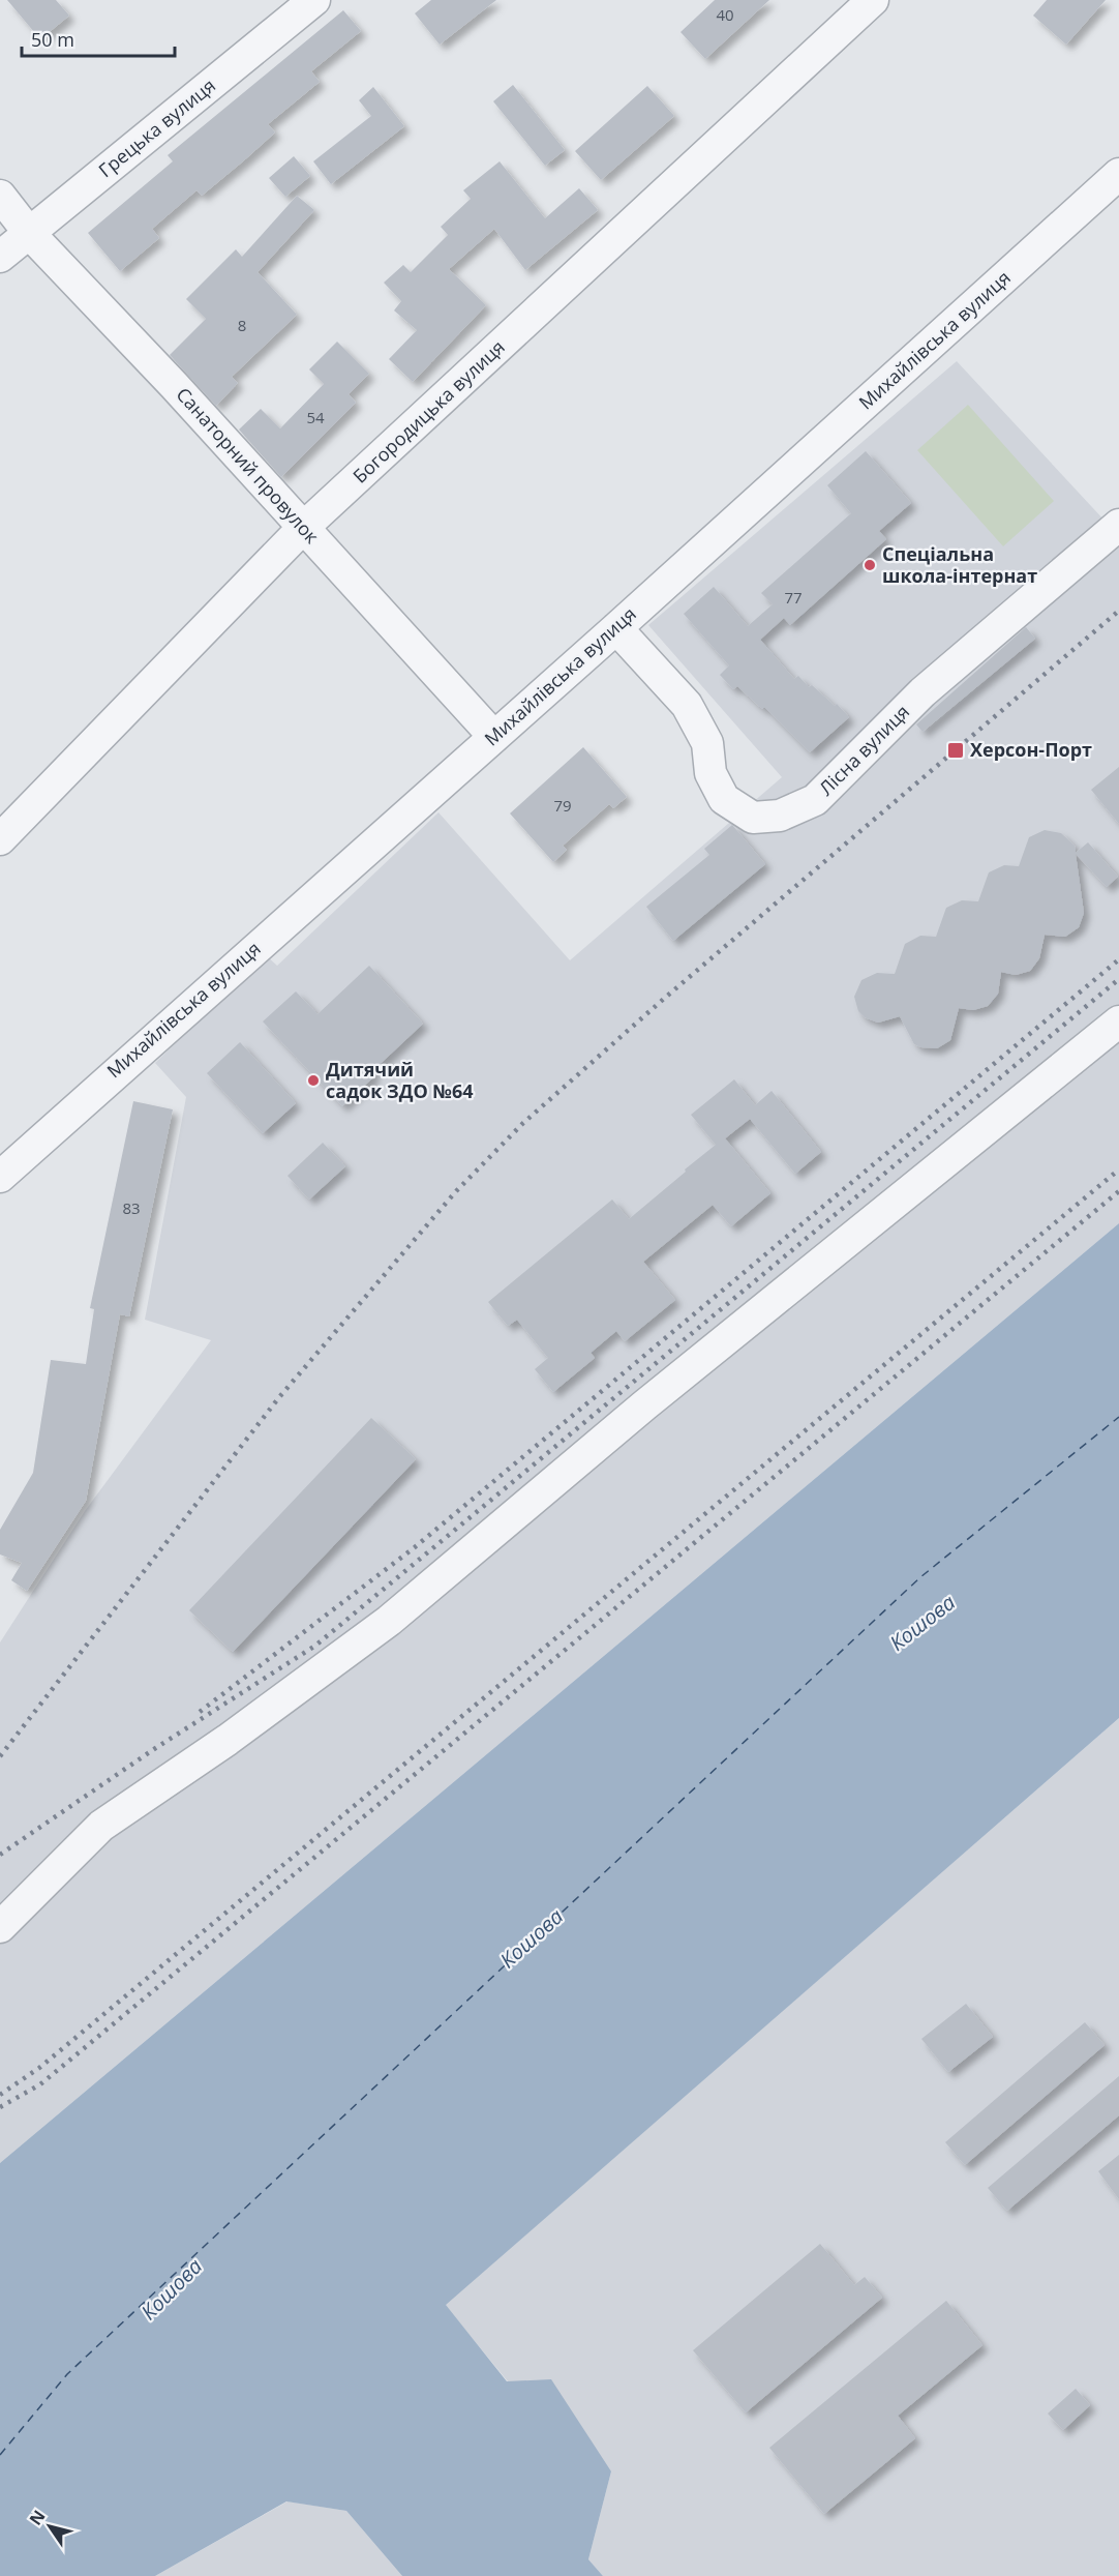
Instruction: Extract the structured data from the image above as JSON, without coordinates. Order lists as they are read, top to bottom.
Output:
{
  "streets": {
    "street": [
      "Грецька вулиця",
      "Михайлівська вулиця",
      "Богородицька вулиця",
      "Санаторний провулок",
      "Лісна вулиця"
    ]
  },
  "crossings": [
    ["Грецька вулиця", "Санаторний провулок"],
    ["Михайлівська вулиця", "Санаторний провулок"],
    ["Михайлівська вулиця", "Лісна вулиця"],
    ["Богородицька вулиця", "Санаторний провулок"]
  ],
  "water": ["Кошова"],
  "places": {
    "other": ["Спеціальна школа-інтернат", "Дитячий садок ЗДО №64"],
    "transit": ["Херсон-Порт"]
  },
  "house_numbers": [
    "40",
    "8",
    "54",
    "77",
    "79",
    "83"
  ],
  "scale_bar": "50 m",
  "north": "top left"
}
